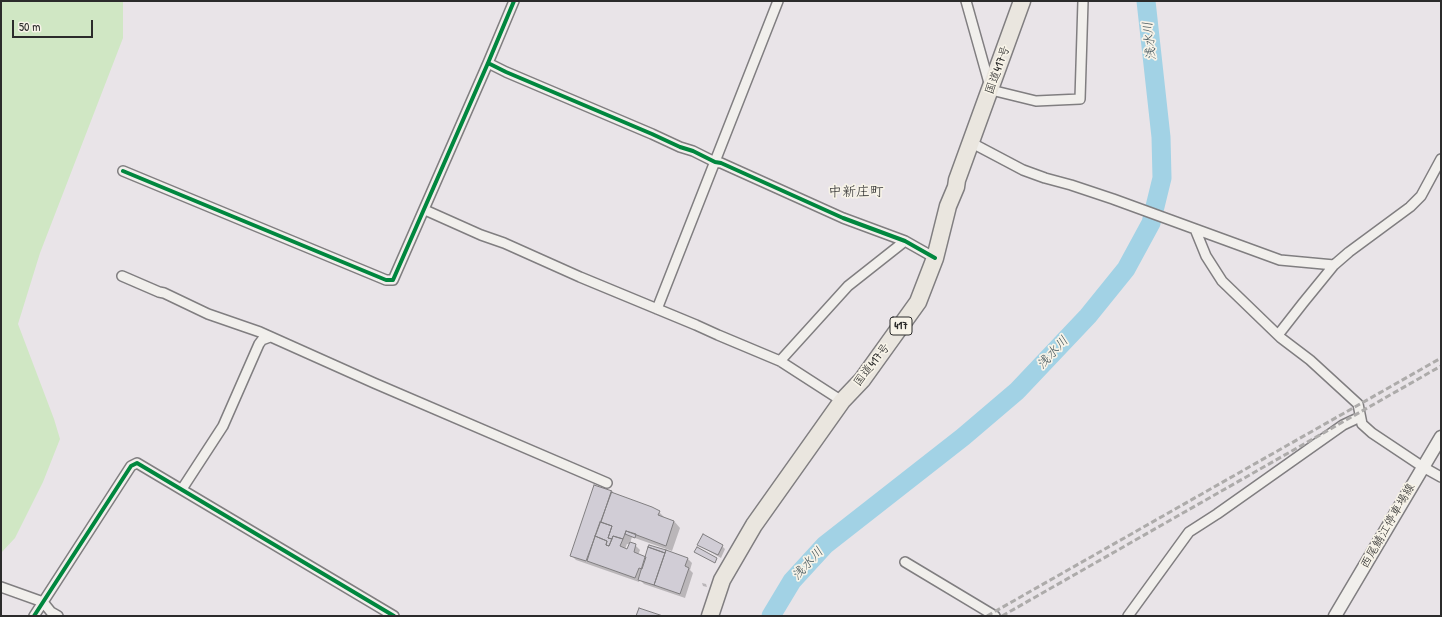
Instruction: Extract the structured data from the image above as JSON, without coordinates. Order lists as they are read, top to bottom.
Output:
{
  "streets": {
    "highway": ["国道417号", "417"],
    "main road": ["西尾鯖江停車場線"]
  },
  "districts": ["中新庄町"],
  "water": ["浅水川"],
  "scale_bar": "50 m"
}
